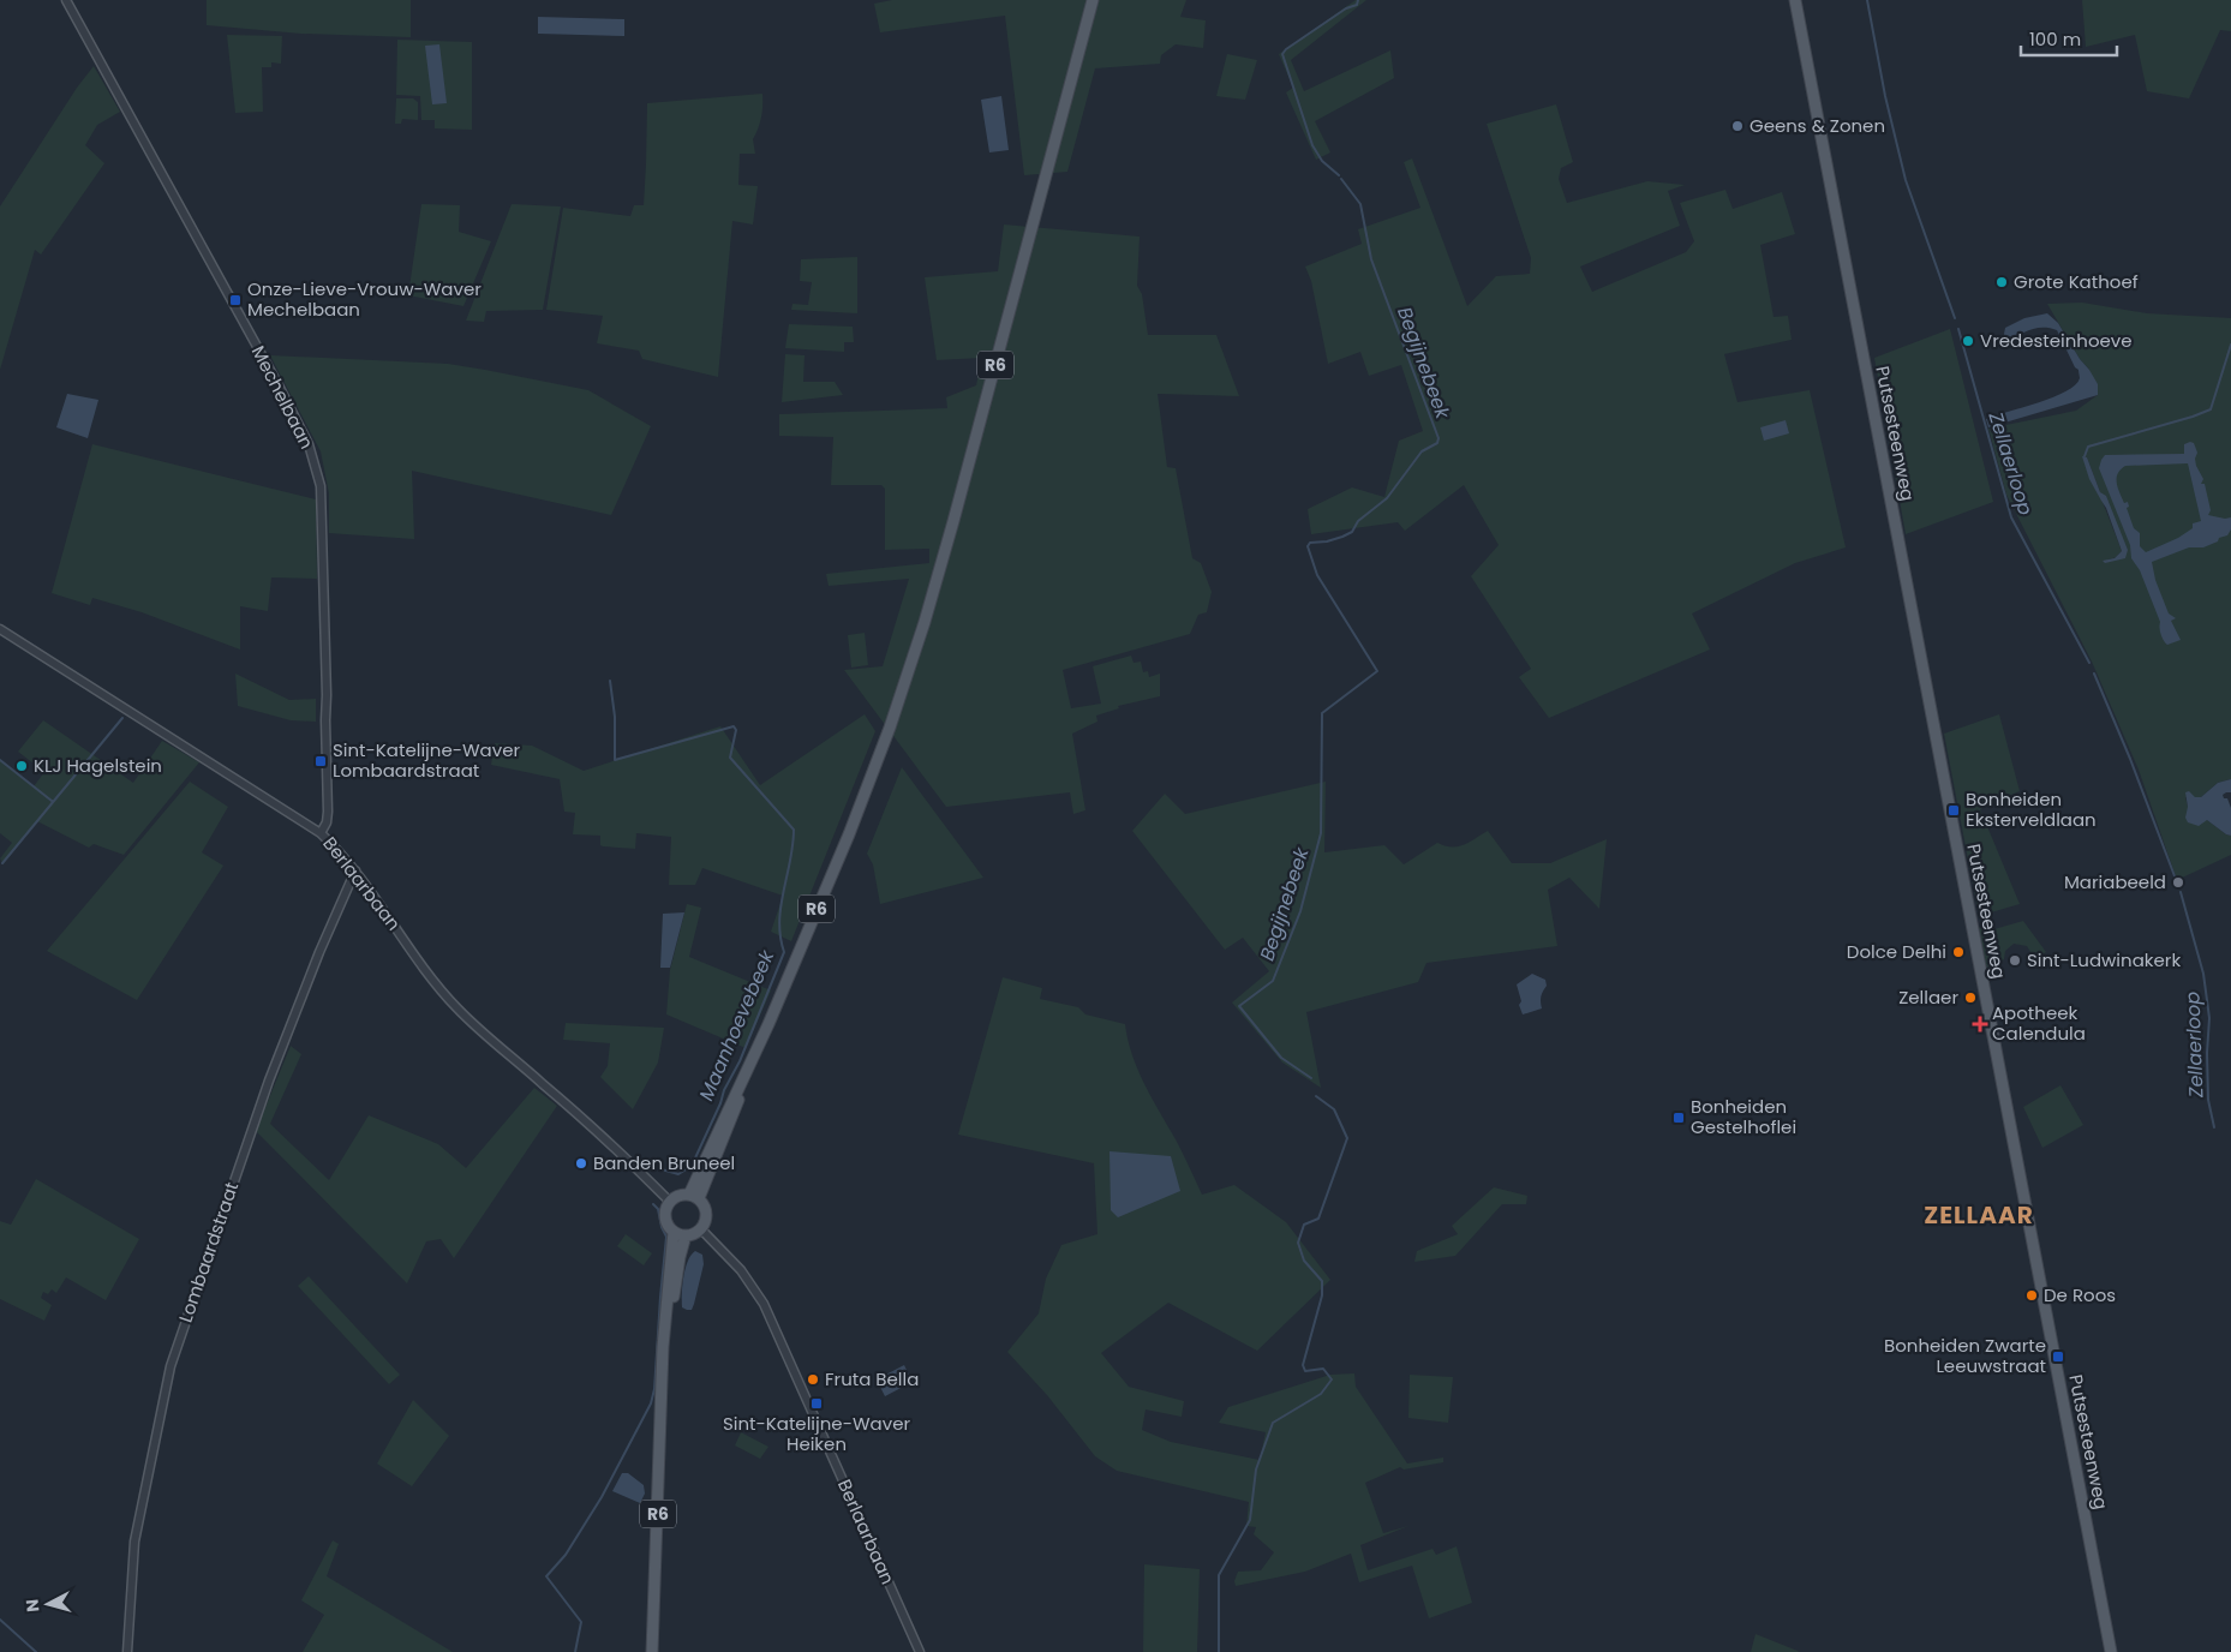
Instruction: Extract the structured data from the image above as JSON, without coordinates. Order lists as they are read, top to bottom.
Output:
{
  "streets": {
    "main road": ["R6", "Putsesteenweg"],
    "street": ["Mechelbaan", "Berlaarbaan", "Lombaardstraat"]
  },
  "crossings": [
    ["R6", "Berlaarbaan"],
    ["Mechelbaan", "Berlaarbaan"],
    ["Berlaarbaan", "Lombaardstraat"]
  ],
  "districts": ["ZELLAAR"],
  "water": ["Begijnebeek", "Zellaerloop", "Maanhoevebeek"],
  "places": {
    "other": [
      "Geens & Zonen",
      "Grote Kathoef",
      "Vredesteinhoeve",
      "KLJ Hagelstein",
      "Mariabeeld",
      "Dolce Delhi",
      "Sint-Ludwinakerk",
      "Zellaer",
      "Banden Bruneel",
      "De Roos",
      "Fruta Bella"
    ],
    "transit": [
      "Onze-Lieve-Vrouw-Waver Mechelbaan",
      "Sint-Katelijne-Waver Lombaardstraat",
      "Bonheiden Eksterveldlaan",
      "Bonheiden Gestelhoflei",
      "Bonheiden Zwarte Leeuwstraat",
      "Sint-Katelijne-Waver Heiken"
    ],
    "health": ["Apotheek Calendula"]
  },
  "scale_bar": "100 m",
  "north": "left"
}
